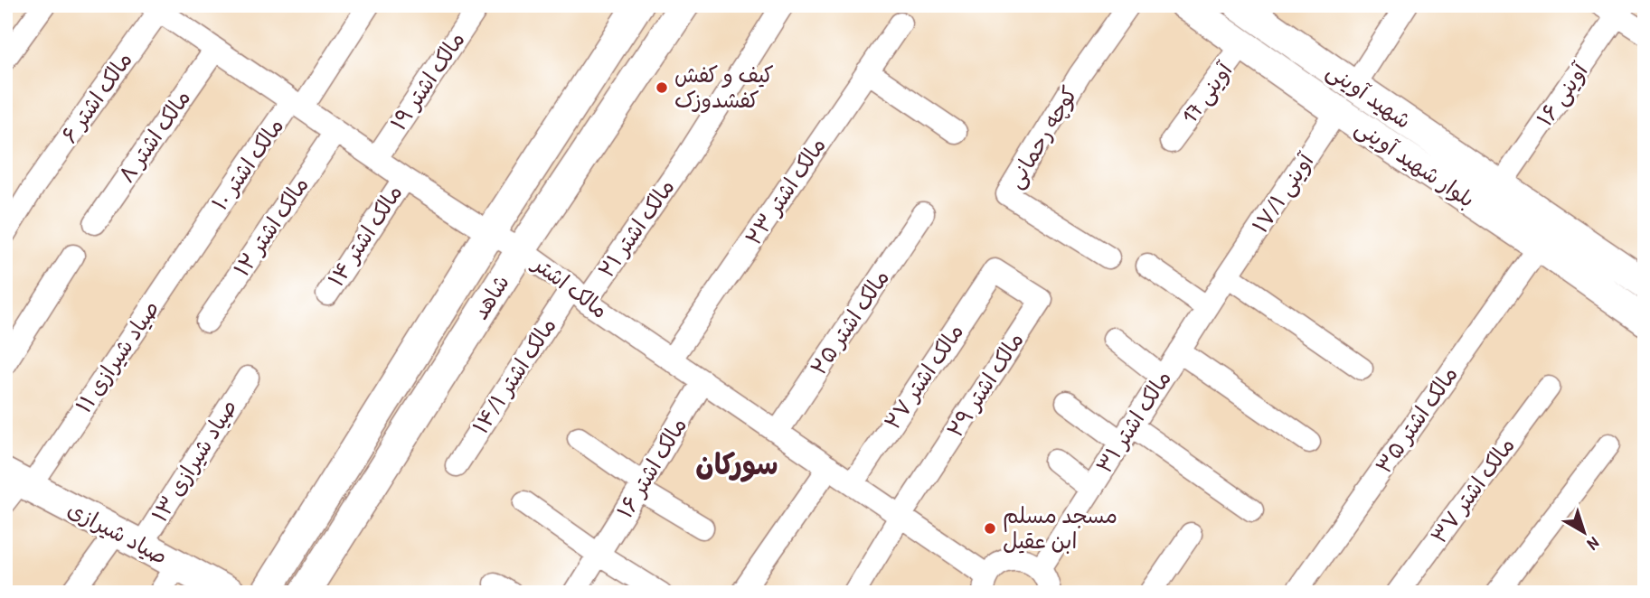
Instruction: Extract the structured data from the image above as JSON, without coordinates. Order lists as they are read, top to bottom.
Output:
{
  "streets": {
    "street": [
      "مالک اشتر ۱۹",
      "آوینی 17",
      "۱۶ آوینی",
      "شهید آوینی",
      "مالک اشتر ۶",
      "مالک اشتر ۸",
      "کوچه رحمانی",
      "بلوار شهید آوینی",
      "مالک اشتر ۱۰",
      "مالک اشتر ۲۳",
      "آوینی ۱۷/۱",
      "مالک اشتر ۱۲",
      "مالک اشتر ۲۱",
      "مالک اشتر ۱۴",
      "مالک اشتر",
      "شاهد",
      "مالک اشتر ۲۵",
      "صیاد شیرازی ۱۱",
      "مالک اشتر ۱۴/۱",
      "مالک اشتر ۲۷",
      "مالک اشتر ۲۹",
      "مالک اشتر ۳۵",
      "مالک اشتر ۳۱",
      "صیاد شیرازی ۱۳",
      "مالک اشتر ۱۶",
      "مالک اشتر ۳۷",
      "صیاد شیرازی"
    ]
  },
  "crossings": [
    ["مالک اشتر ۱۹", "مالک اشتر"],
    ["آوینی 17", "بلوار شهید آوینی"],
    ["۱۶ آوینی", "شهید آوینی"],
    ["۱۶ آوینی", "بلوار شهید آوینی"],
    ["شهید آوینی", "بلوار شهید آوینی"],
    ["مالک اشتر ۶", "مالک اشتر"],
    ["مالک اشتر ۸", "مالک اشتر"],
    ["بلوار شهید آوینی", "آوینی ۱۷/۱"],
    ["بلوار شهید آوینی", "مالک اشتر ۳۵"],
    ["مالک اشتر ۱۰", "مالک اشتر"],
    ["مالک اشتر ۱۰", "صیاد شیرازی ۱۱"],
    ["مالک اشتر ۲۳", "مالک اشتر"],
    ["آوینی ۱۷/۱", "مالک اشتر ۳۱"],
    ["مالک اشتر ۱۲", "مالک اشتر"],
    ["مالک اشتر ۲۱", "مالک اشتر"],
    ["مالک اشتر ۲۱", "مالک اشتر ۱۴/۱"],
    ["مالک اشتر ۱۴", "مالک اشتر"],
    ["مالک اشتر", "شاهد"],
    ["مالک اشتر", "مالک اشتر ۲۵"],
    ["مالک اشتر", "مالک اشتر ۱۴/۱"],
    ["مالک اشتر", "مالک اشتر ۲۷"],
    ["مالک اشتر", "مالک اشتر ۲۹"],
    ["مالک اشتر", "مالک اشتر ۱۶"],
    ["صیاد شیرازی ۱۱", "صیاد شیرازی"],
    ["مالک اشتر ۲۷", "مالک اشتر ۲۹"],
    ["صیاد شیرازی ۱۳", "صیاد شیرازی"]
  ],
  "districts": ["سورکان"],
  "places": ["کیف و کفش کفشدوزک", "مسجد مسلم ابن عقیل"],
  "north": "bottom right"
}
